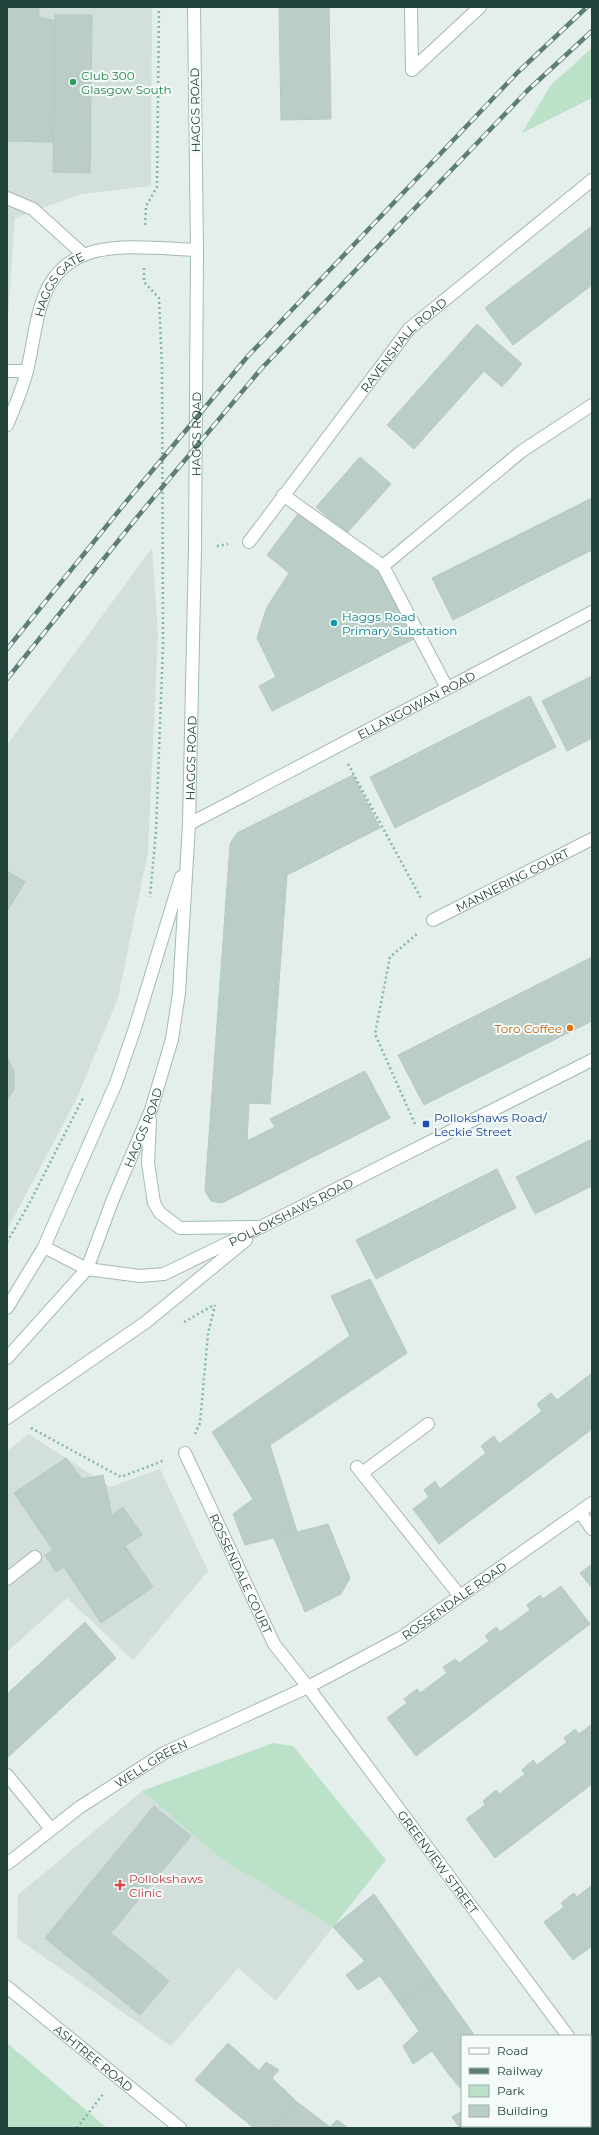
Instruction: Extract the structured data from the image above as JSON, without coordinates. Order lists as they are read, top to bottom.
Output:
{
  "streets": {
    "street": [
      "HAGGS ROAD",
      "HAGGS GATE",
      "RAVENSHALL ROAD",
      "ELLANGOWAN ROAD",
      "MANNERING COURT",
      "POLLOKSHAWS ROAD",
      "ROSSENDALE COURT",
      "ROSSENDALE ROAD",
      "WELL GREEN",
      "GREENVIEW STREET",
      "ASHTREE ROAD"
    ]
  },
  "crossings": [
    ["HAGGS ROAD", "HAGGS GATE"],
    ["HAGGS ROAD", "ELLANGOWAN ROAD"],
    ["HAGGS ROAD", "POLLOKSHAWS ROAD"],
    ["ROSSENDALE COURT", "ROSSENDALE ROAD"],
    ["ROSSENDALE COURT", "WELL GREEN"],
    ["ROSSENDALE COURT", "GREENVIEW STREET"],
    ["ROSSENDALE ROAD", "WELL GREEN"],
    ["ROSSENDALE ROAD", "GREENVIEW STREET"],
    ["WELL GREEN", "GREENVIEW STREET"]
  ],
  "places": {
    "other": ["Club 300 Glasgow South", "Haggs Road Primary Substation", "Toro Coffee"],
    "transit": ["Pollokshaws Road/ Leckie Street"],
    "health": ["Pollokshaws Clinic"]
  },
  "legend": [
    "Road",
    "Railway",
    "Park",
    "Building"
  ]
}
